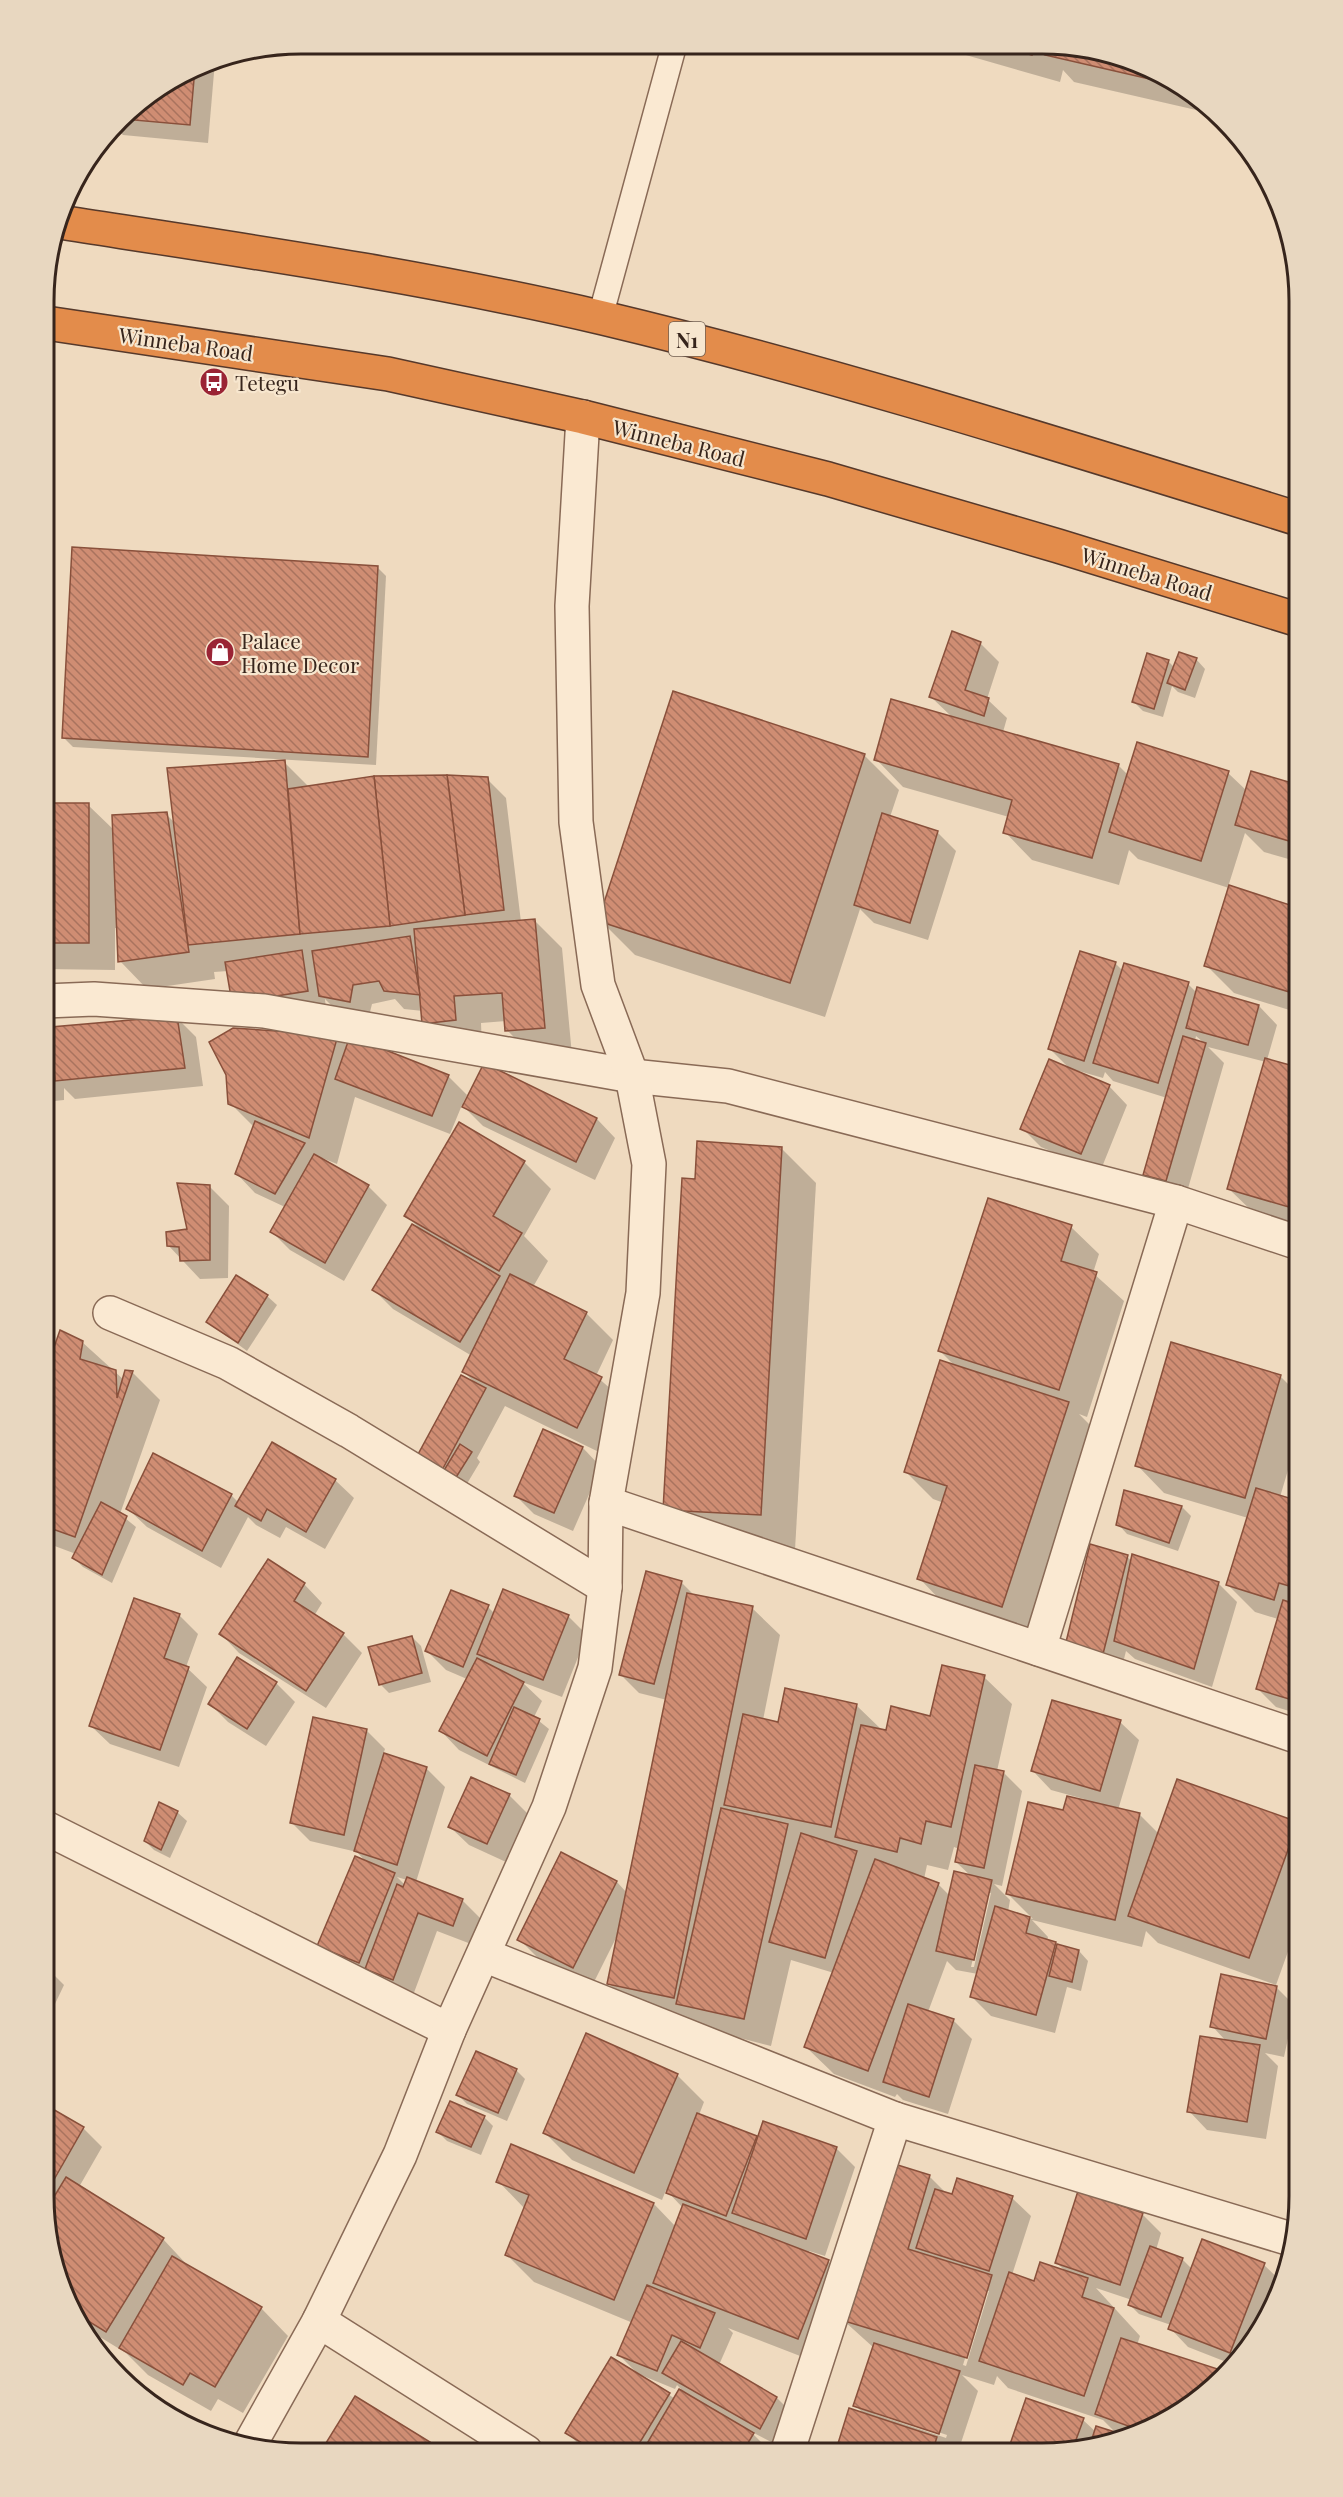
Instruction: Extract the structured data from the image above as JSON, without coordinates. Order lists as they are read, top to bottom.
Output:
{
  "streets": {
    "highway": ["N1", "Winneba Road"]
  },
  "places": {
    "bus stop": ["Tetegu"],
    "shop": ["Palace Home Decor"]
  }
}
